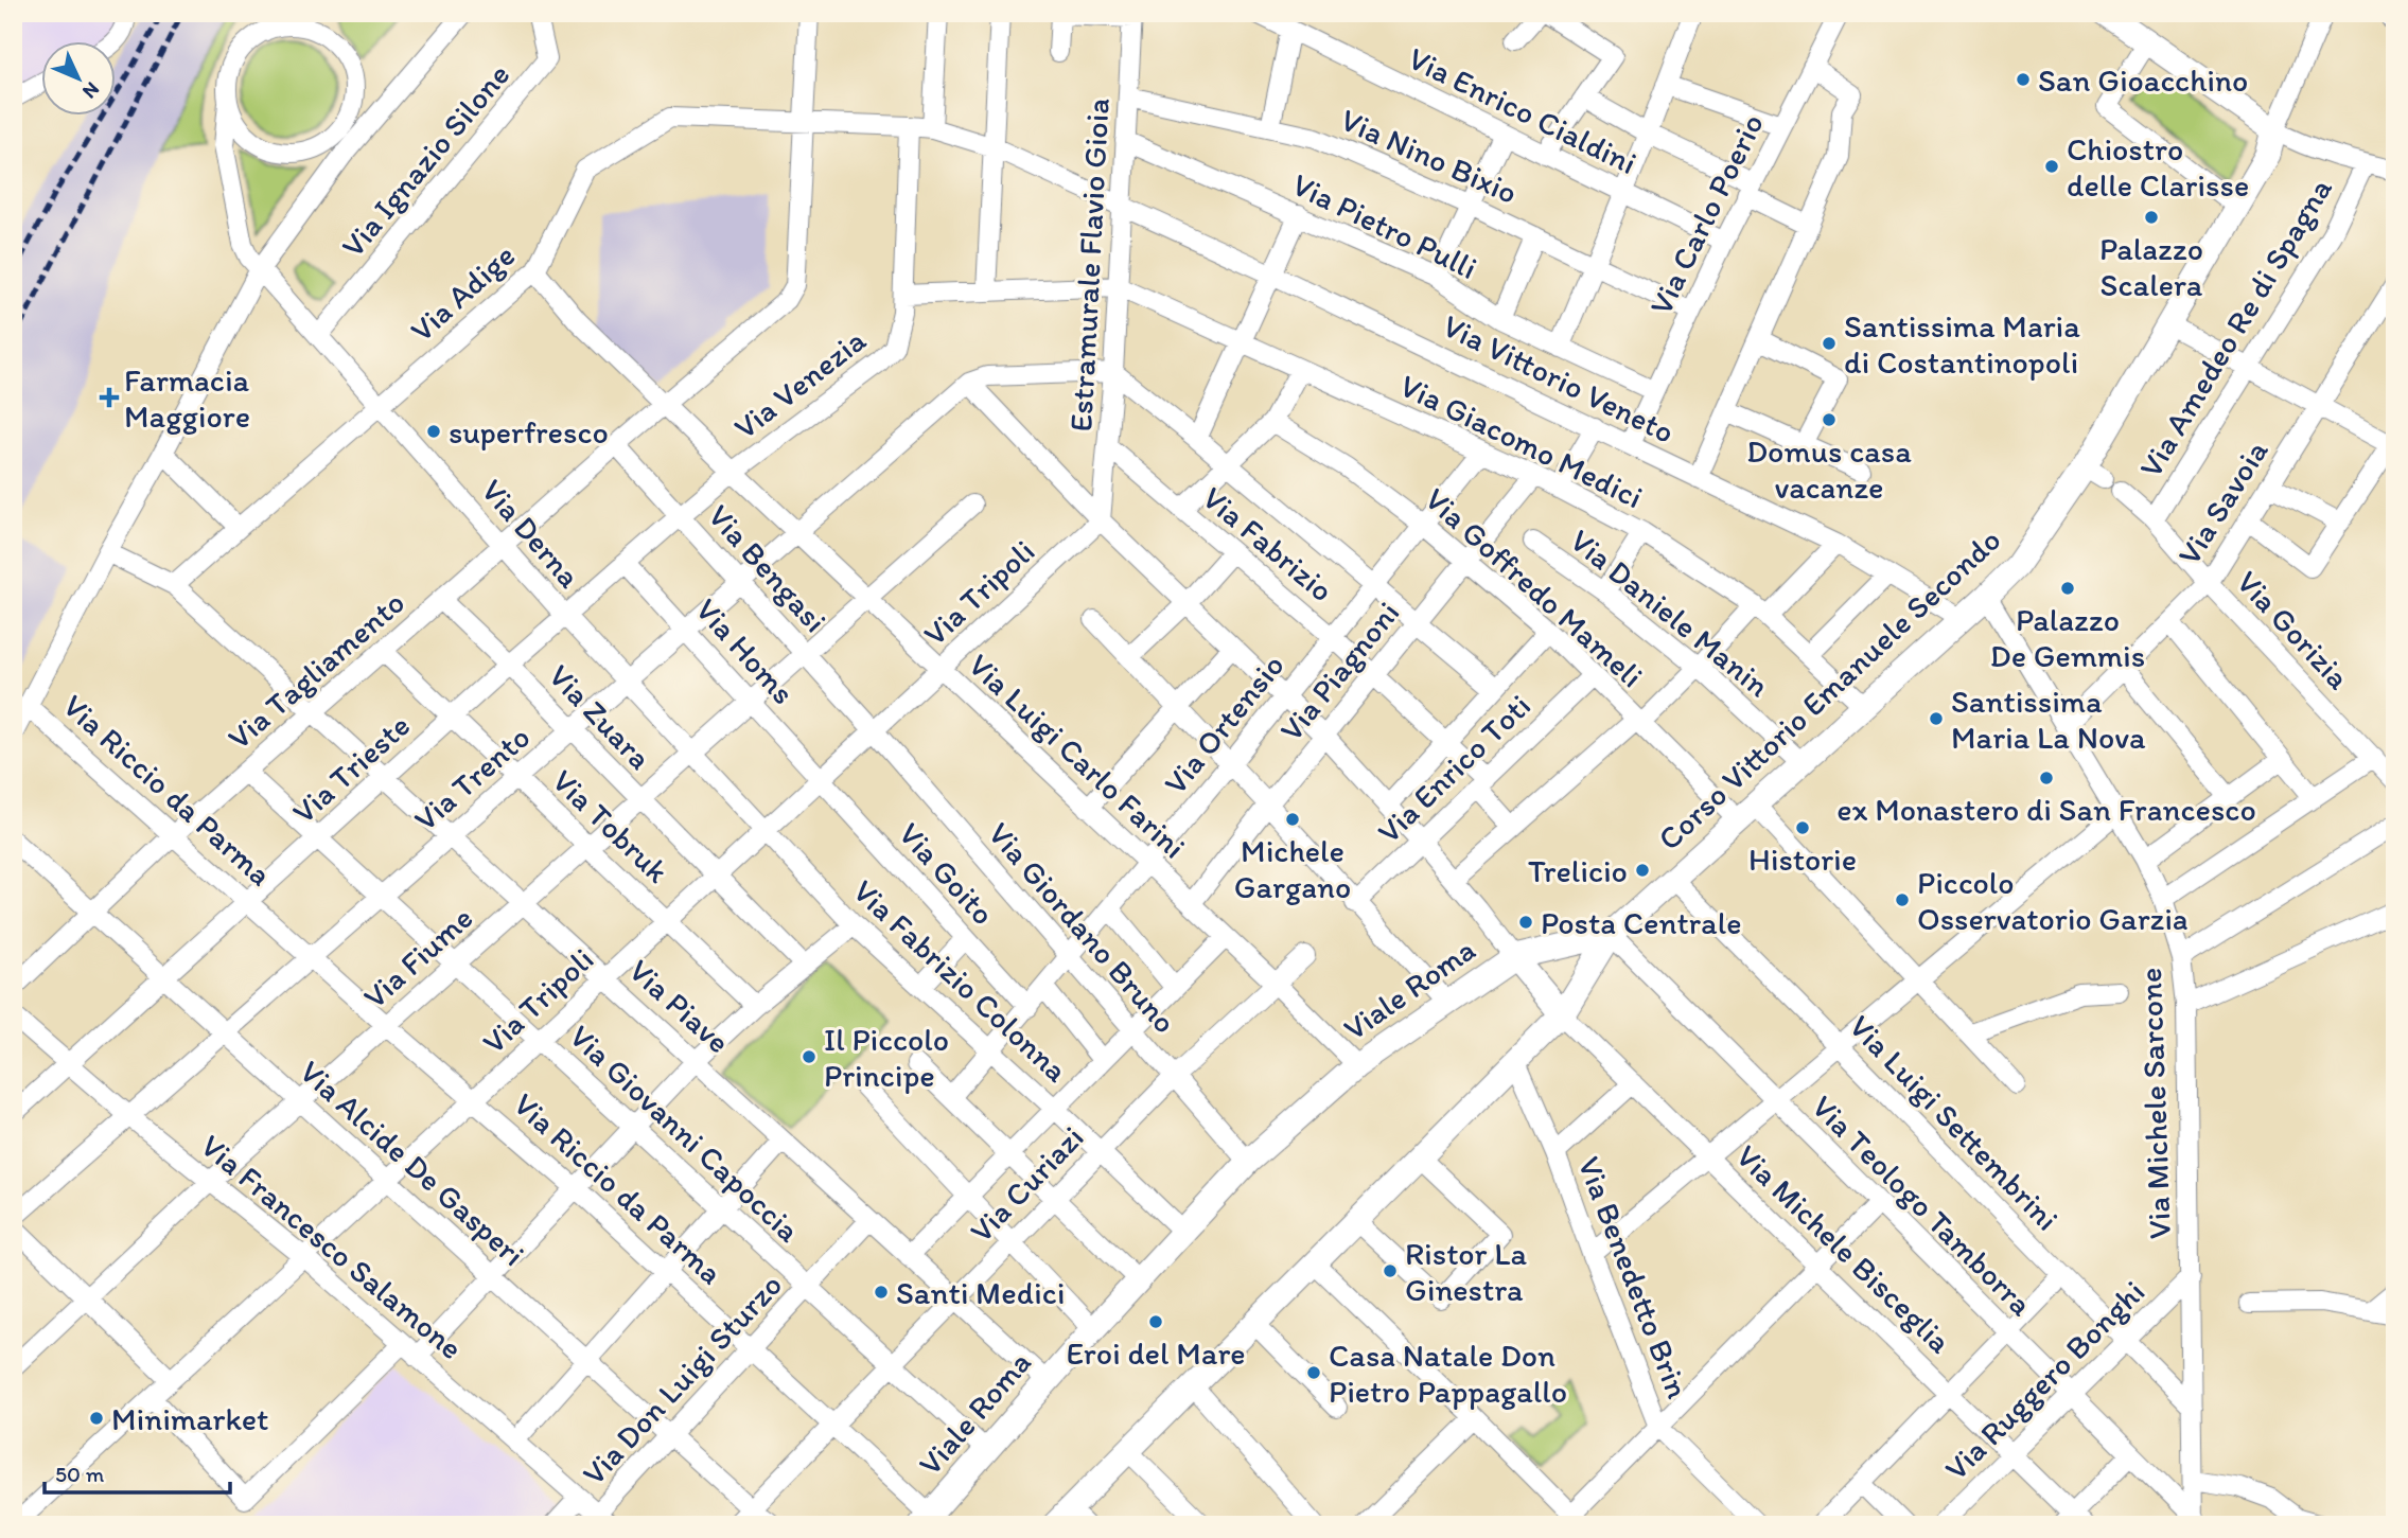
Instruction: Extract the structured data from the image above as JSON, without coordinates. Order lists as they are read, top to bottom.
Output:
{
  "streets": {
    "street": [
      "Via Enrico Cialdini",
      "Via Nino Bixio",
      "Via Ignazio Silone",
      "Via Carlo Poerio",
      "Via Pietro Pulli",
      "Estramurale Flavio Gioia",
      "Via Adige",
      "Via Amedeo Re di Spagna",
      "Via Vittorio Veneto",
      "Via Venezia",
      "Via Giacomo Medici",
      "Via Savoia",
      "Via Derna",
      "Via Fabrizio",
      "Via Bengasi",
      "Via Goffredo Mameli",
      "Via Tripoli",
      "Via Daniele Manin",
      "Via Gorizia",
      "Via Homs",
      "Via Tagliamento",
      "Via Piagnoni",
      "Corso Vittorio Emanuele Secondo",
      "Via Zuara",
      "Via Ortensio",
      "Via Luigi Carlo Farini",
      "Via Trieste",
      "Via Enrico Toti",
      "Via Trento",
      "Via Riccio da Parma",
      "Via Tobruk",
      "Via Goito",
      "Via Giordano Bruno",
      "Via Fiume",
      "Via Fabrizio Colonna",
      "Viale Roma",
      "Via Piave",
      "Via Michele Sarcone",
      "Via Luigi Settembrini",
      "Via Giovanni Capoccia",
      "Via Alcide De Gasperi",
      "Via Curiazi",
      "Via Teologo Tamborra",
      "Via Francesco Salamone",
      "Via Michele Bisceglia",
      "Via Benedetto Brin",
      "Via Don Luigi Sturzo",
      "Via Ruggero Bonghi"
    ]
  },
  "crossings": [
    ["Via Enrico Cialdini", "Via Carlo Poerio"],
    ["Via Nino Bixio", "Via Carlo Poerio"],
    ["Via Nino Bixio", "Estramurale Flavio Gioia"],
    ["Via Ignazio Silone", "Via Derna"],
    ["Via Carlo Poerio", "Via Pietro Pulli"],
    ["Via Carlo Poerio", "Via Vittorio Veneto"],
    ["Via Pietro Pulli", "Estramurale Flavio Gioia"],
    ["Estramurale Flavio Gioia", "Via Vittorio Veneto"],
    ["Estramurale Flavio Gioia", "Via Giacomo Medici"],
    ["Estramurale Flavio Gioia", "Via Fabrizio"],
    ["Estramurale Flavio Gioia", "Via Tripoli"],
    ["Via Adige", "Via Vittorio Veneto"],
    ["Via Adige", "Via Venezia"],
    ["Via Adige", "Via Derna"],
    ["Via Adige", "Via Tagliamento"],
    ["Via Adige", "Via Luigi Carlo Farini"],
    ["Via Adige", "Via Piave"],
    ["Via Amedeo Re di Spagna", "Via Gorizia"],
    ["Via Vittorio Veneto", "Corso Vittorio Emanuele Secondo"],
    ["Via Venezia", "Via Luigi Carlo Farini"],
    ["Via Venezia", "Via Trieste"],
    ["Via Giacomo Medici", "Via Piagnoni"],
    ["Via Giacomo Medici", "Corso Vittorio Emanuele Secondo"],
    ["Via Giacomo Medici", "Via Ortensio"],
    ["Via Savoia", "Via Gorizia"],
    ["Via Savoia", "Via Michele Sarcone"],
    ["Via Derna", "Via Tripoli"],
    ["Via Derna", "Via Tagliamento"],
    ["Via Derna", "Via Trieste"],
    ["Via Derna", "Via Trento"],
    ["Via Derna", "Via Fiume"],
    ["Via Derna", "Via Fabrizio Colonna"],
    ["Via Fabrizio", "Via Piagnoni"],
    ["Via Fabrizio", "Via Ortensio"],
    ["Via Fabrizio", "Via Enrico Toti"],
    ["Via Bengasi", "Via Tripoli"],
    ["Via Bengasi", "Via Tagliamento"],
    ["Via Bengasi", "Via Trieste"],
    ["Via Bengasi", "Via Trento"],
    ["Via Bengasi", "Via Giordano Bruno"],
    ["Via Bengasi", "Via Fiume"],
    ["Via Goffredo Mameli", "Via Piagnoni"],
    ["Via Goffredo Mameli", "Corso Vittorio Emanuele Secondo"],
    ["Via Goffredo Mameli", "Via Ortensio"],
    ["Via Goffredo Mameli", "Via Enrico Toti"],
    ["Via Tripoli", "Via Homs"],
    ["Via Tripoli", "Via Zuara"],
    ["Via Tripoli", "Via Luigi Carlo Farini"],
    ["Via Tripoli", "Via Riccio da Parma"],
    ["Via Tripoli", "Via Tobruk"],
    ["Via Tripoli", "Via Goito"],
    ["Via Tripoli", "Via Giordano Bruno"],
    ["Via Tripoli", "Via Fabrizio Colonna"],
    ["Via Tripoli", "Via Piave"],
    ["Via Tripoli", "Via Giovanni Capoccia"],
    ["Via Tripoli", "Via Alcide De Gasperi"],
    ["Via Tripoli", "Via Francesco Salamone"],
    ["Via Daniele Manin", "Corso Vittorio Emanuele Secondo"],
    ["Via Homs", "Via Trieste"],
    ["Via Homs", "Via Trento"],
    ["Via Homs", "Via Goito"],
    ["Via Homs", "Via Fiume"],
    ["Via Tagliamento", "Via Zuara"],
    ["Via Tagliamento", "Via Luigi Carlo Farini"],
    ["Via Tagliamento", "Via Riccio da Parma"],
    ["Via Tagliamento", "Via Tobruk"],
    ["Via Tagliamento", "Via Piave"],
    ["Via Tagliamento", "Via Giovanni Capoccia"],
    ["Via Tagliamento", "Via Alcide De Gasperi"],
    ["Via Piagnoni", "Via Luigi Carlo Farini"],
    ["Corso Vittorio Emanuele Secondo", "Viale Roma"],
    ["Corso Vittorio Emanuele Secondo", "Via Michele Sarcone"],
    ["Corso Vittorio Emanuele Secondo", "Via Luigi Settembrini"],
    ["Corso Vittorio Emanuele Secondo", "Via Teologo Tamborra"],
    ["Corso Vittorio Emanuele Secondo", "Via Michele Bisceglia"],
    ["Via Zuara", "Via Trieste"],
    ["Via Zuara", "Via Trento"],
    ["Via Zuara", "Via Fiume"],
    ["Via Ortensio", "Via Luigi Carlo Farini"],
    ["Via Ortensio", "Via Goito"],
    ["Via Ortensio", "Via Giordano Bruno"],
    ["Via Ortensio", "Via Fabrizio Colonna"],
    ["Via Luigi Carlo Farini", "Via Trieste"],
    ["Via Luigi Carlo Farini", "Via Trento"],
    ["Via Luigi Carlo Farini", "Via Fiume"],
    ["Via Luigi Carlo Farini", "Viale Roma"],
    ["Via Luigi Carlo Farini", "Via Curiazi"],
    ["Via Trieste", "Via Riccio da Parma"],
    ["Via Trieste", "Via Tobruk"],
    ["Via Trieste", "Via Piave"],
    ["Via Trieste", "Via Giovanni Capoccia"],
    ["Via Trieste", "Via Alcide De Gasperi"],
    ["Via Trieste", "Via Francesco Salamone"],
    ["Via Trento", "Via Riccio da Parma"],
    ["Via Trento", "Via Tobruk"],
    ["Via Trento", "Via Piave"],
    ["Via Trento", "Via Giovanni Capoccia"],
    ["Via Trento", "Via Alcide De Gasperi"],
    ["Via Trento", "Via Francesco Salamone"],
    ["Via Riccio da Parma", "Via Fiume"],
    ["Via Riccio da Parma", "Viale Roma"],
    ["Via Riccio da Parma", "Via Curiazi"],
    ["Via Riccio da Parma", "Via Don Luigi Sturzo"],
    ["Via Tobruk", "Via Fiume"],
    ["Via Giordano Bruno", "Viale Roma"],
    ["Via Giordano Bruno", "Via Curiazi"],
    ["Via Fiume", "Via Piave"],
    ["Via Fiume", "Via Giovanni Capoccia"],
    ["Via Fiume", "Via Alcide De Gasperi"],
    ["Via Fiume", "Via Francesco Salamone"],
    ["Via Fabrizio Colonna", "Viale Roma"],
    ["Via Fabrizio Colonna", "Via Curiazi"],
    ["Viale Roma", "Via Piave"],
    ["Viale Roma", "Via Giovanni Capoccia"],
    ["Viale Roma", "Via Michele Bisceglia"],
    ["Via Piave", "Via Curiazi"],
    ["Via Piave", "Via Don Luigi Sturzo"],
    ["Via Michele Sarcone", "Via Luigi Settembrini"],
    ["Via Michele Sarcone", "Via Teologo Tamborra"],
    ["Via Michele Sarcone", "Via Ruggero Bonghi"],
    ["Via Luigi Settembrini", "Via Ruggero Bonghi"],
    ["Via Giovanni Capoccia", "Via Curiazi"],
    ["Via Giovanni Capoccia", "Via Don Luigi Sturzo"],
    ["Via Alcide De Gasperi", "Via Curiazi"],
    ["Via Alcide De Gasperi", "Via Don Luigi Sturzo"],
    ["Via Teologo Tamborra", "Via Ruggero Bonghi"],
    ["Via Francesco Salamone", "Via Don Luigi Sturzo"],
    ["Via Michele Bisceglia", "Via Ruggero Bonghi"]
  ],
  "places": {
    "other": [
      "San Gioacchino",
      "Chiostro delle Clarisse",
      "Palazzo Scalera",
      "Santissima Maria di Costantinopoli",
      "Domus casa vacanze",
      "superfresco",
      "Palazzo De Gemmis",
      "Santissima Maria La Nova",
      "ex Monastero di San Francesco",
      "Michele Gargano",
      "Historie",
      "Trelicio",
      "Piccolo Osservatorio Garzia",
      "Posta Centrale",
      "Il Piccolo Principe",
      "Ristor La Ginestra",
      "Santi Medici",
      "Eroi del Mare",
      "Casa Natale Don Pietro Pappagallo",
      "Minimarket"
    ],
    "health": ["Farmacia Maggiore"]
  },
  "scale_bar": "50 m",
  "north": "bottom right"
}
